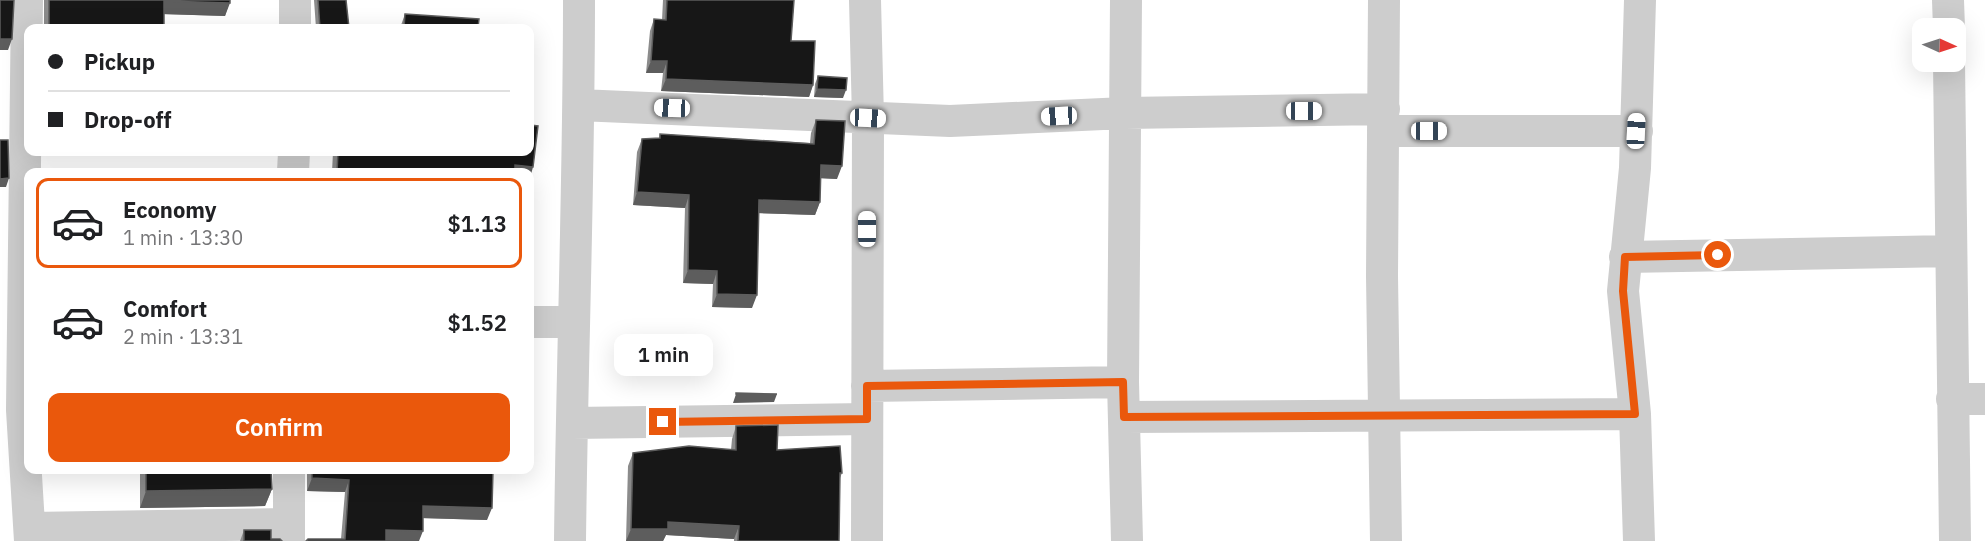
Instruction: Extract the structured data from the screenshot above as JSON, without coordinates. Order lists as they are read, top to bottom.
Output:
{
  "north": "right",
  "page": {
    "banner": ["Pickup", "Drop-off"],
    "list": [
      {
        "name": "Economy",
        "note": "1 min · 13:30",
        "value": "$1.13"
      },
      {
        "name": "Comfort",
        "note": "2 min · 13:31",
        "value": "$1.52"
      }
    ],
    "bubble": "1 min",
    "buttons": "Confirm"
  }
}
